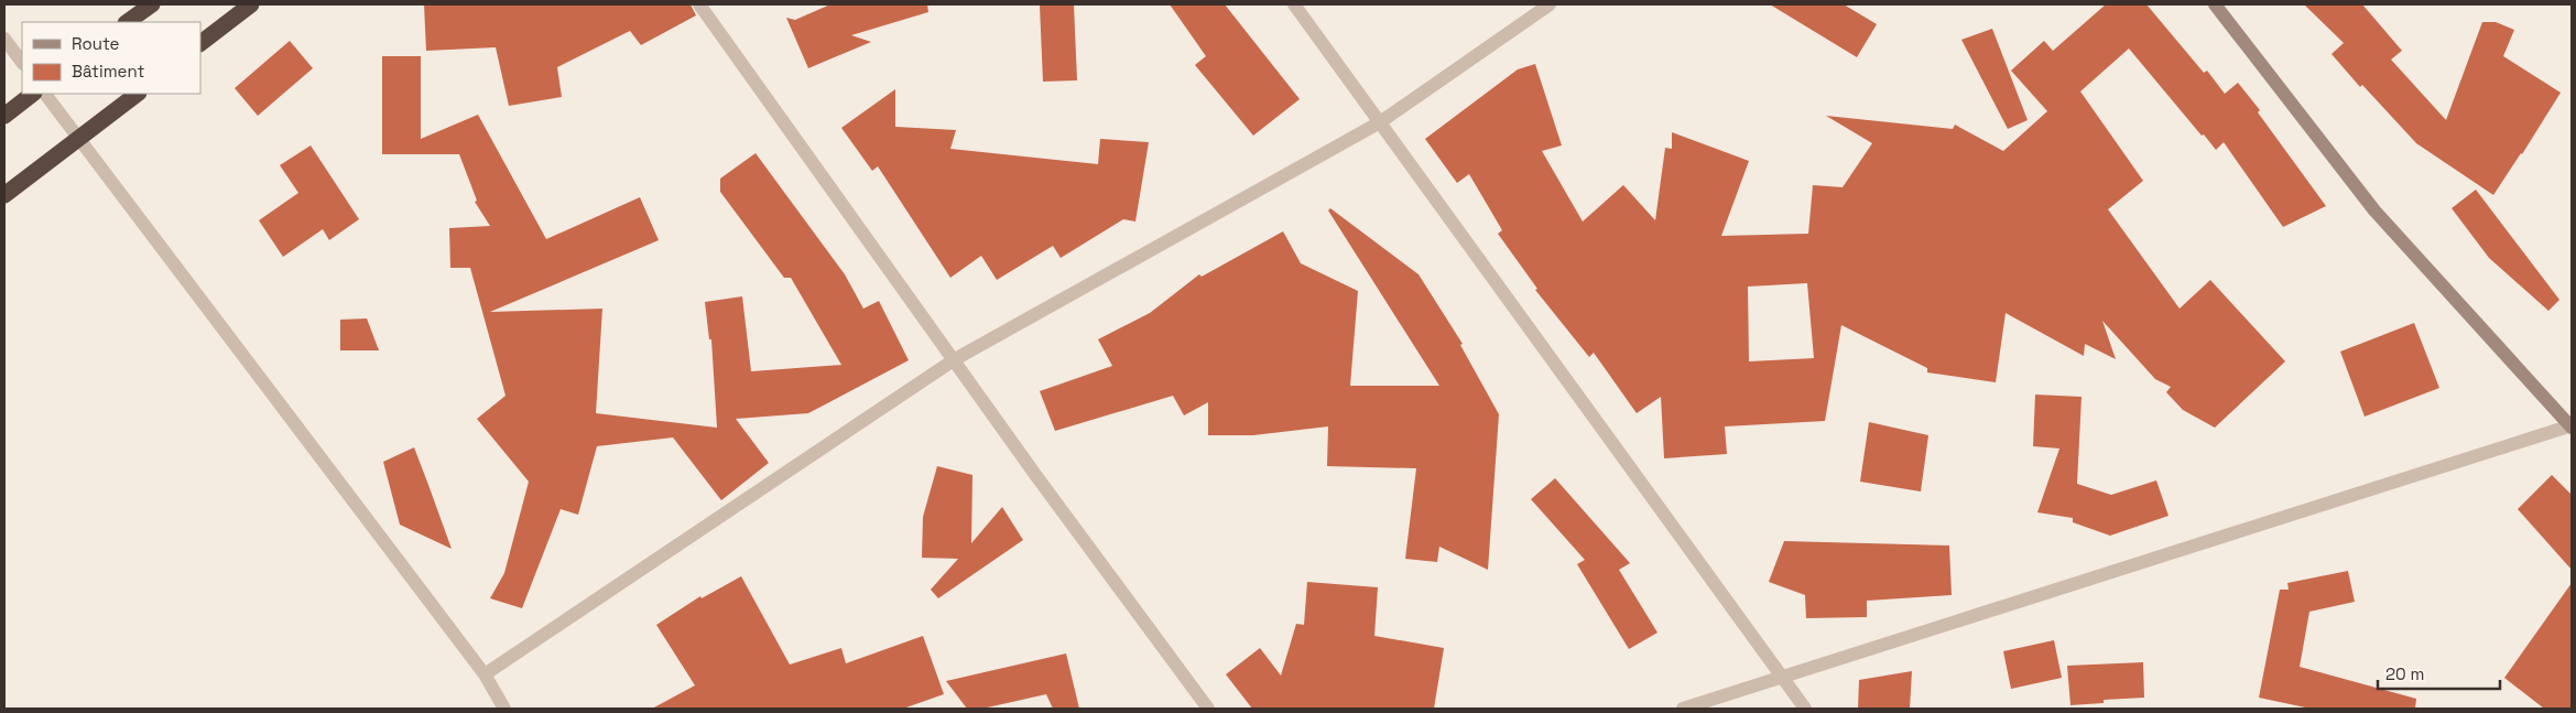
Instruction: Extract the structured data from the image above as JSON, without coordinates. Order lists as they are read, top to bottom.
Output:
{
  "legend": ["Route", "Bâtiment"],
  "scale_bar": "20 m"
}
